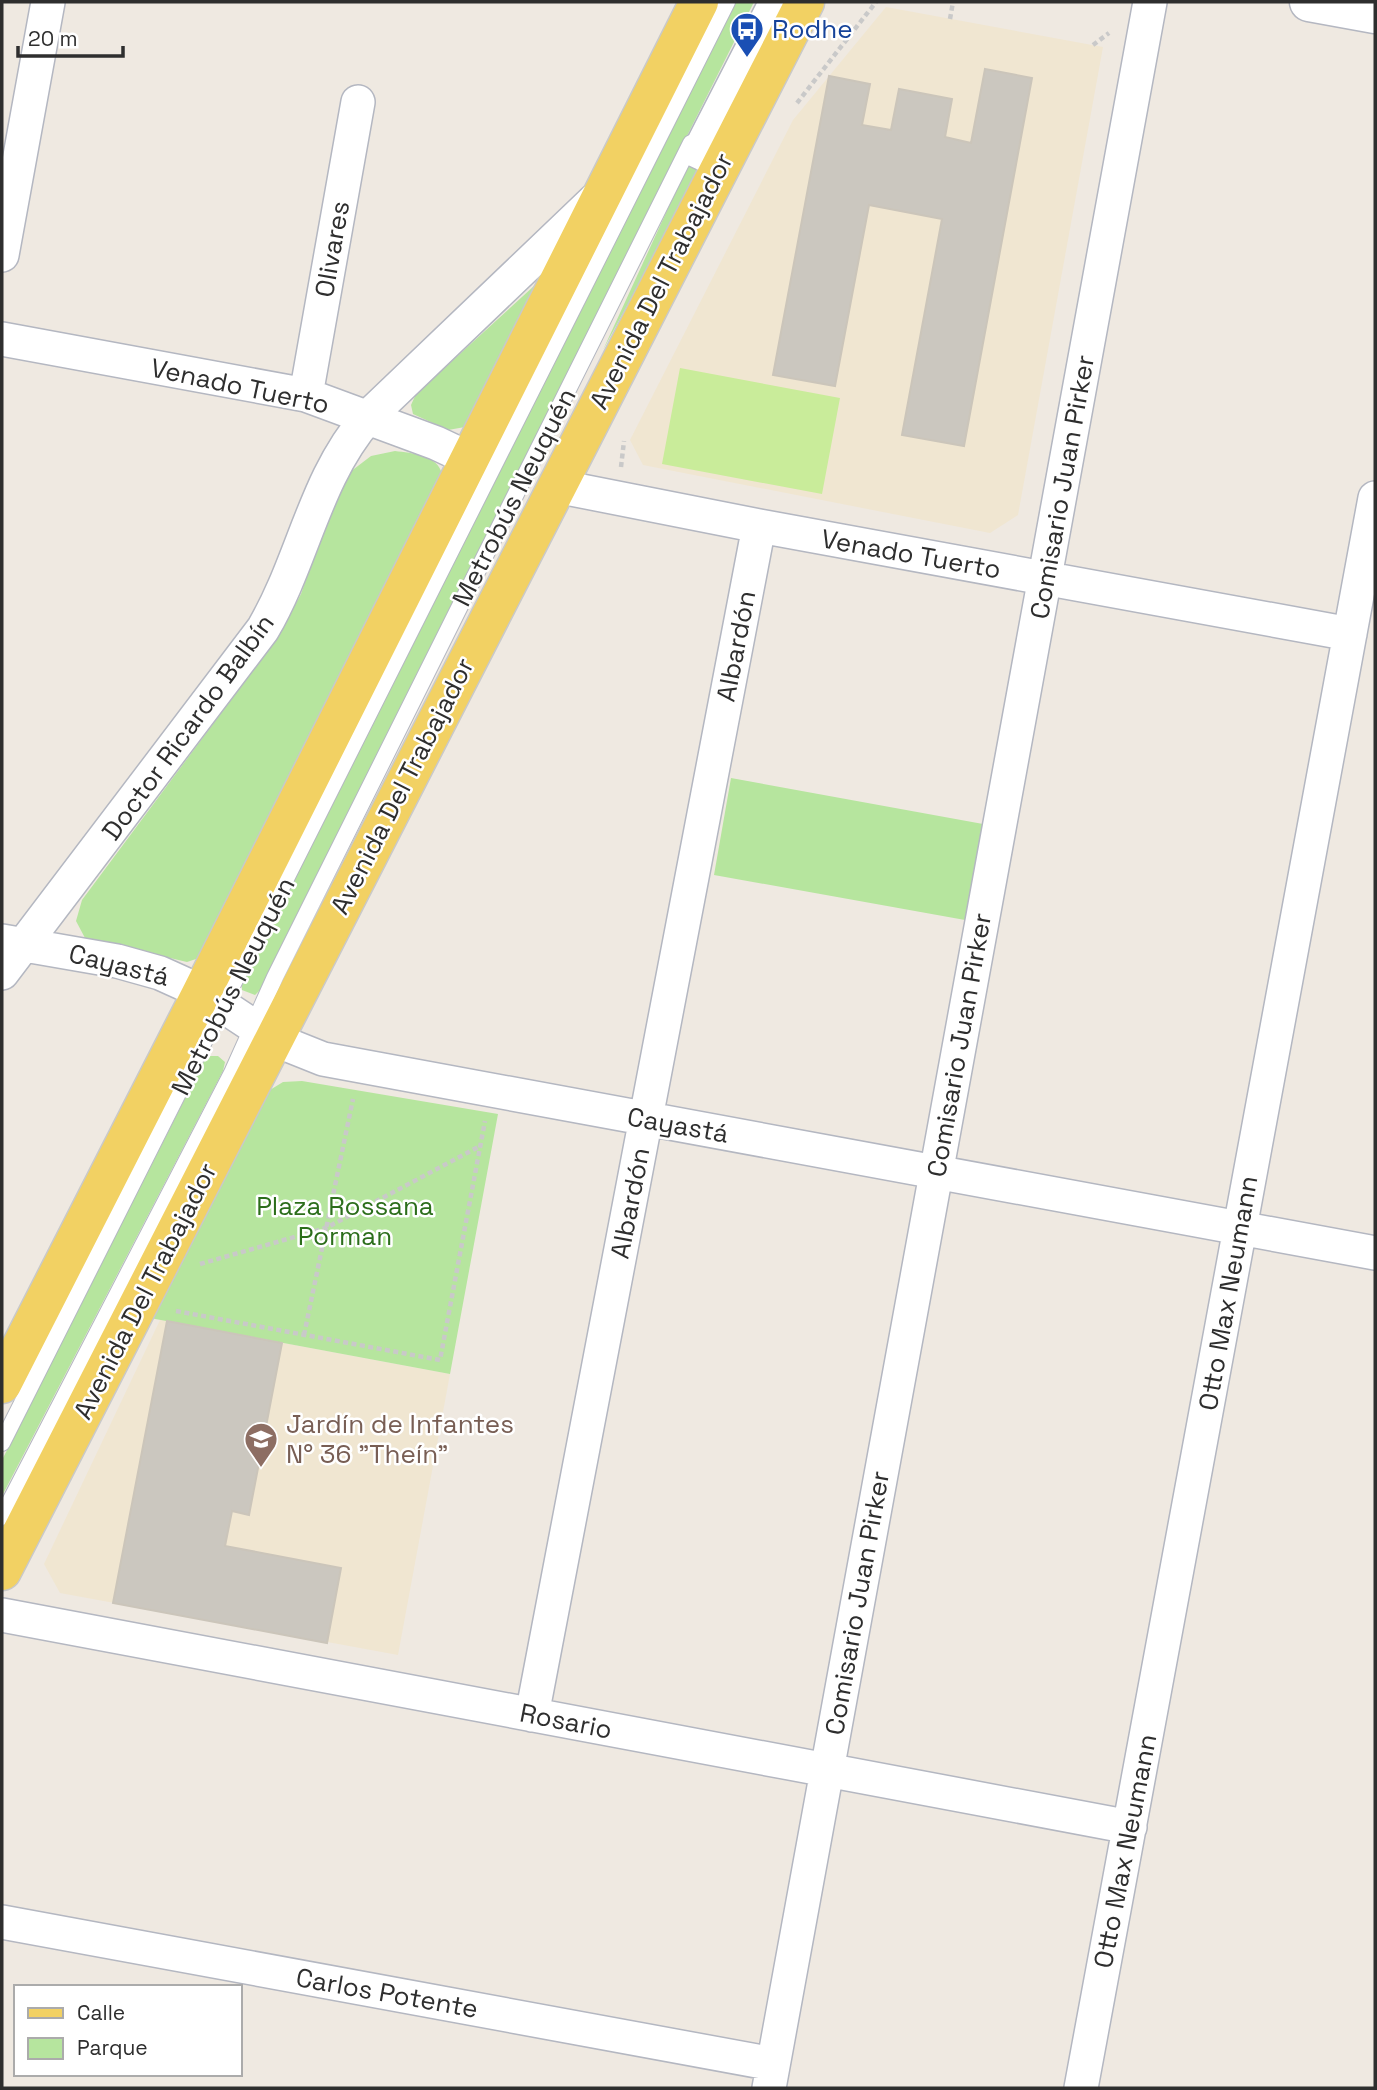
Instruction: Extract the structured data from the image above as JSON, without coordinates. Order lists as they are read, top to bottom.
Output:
{
  "streets": {
    "main road": ["Avenida Del Trabajador"],
    "street": [
      "Olivares",
      "Venado Tuerto",
      "Comisario Juan Pirker",
      "Albardón",
      "Doctor Ricardo Balbín",
      "Cayastá",
      "Otto Max Neumann",
      "Rosario",
      "Carlos Potente"
    ],
    "lane": ["Metrobús Neuquén"]
  },
  "crossings": [
    ["Olivares", "Venado Tuerto"],
    ["Avenida Del Trabajador", "Venado Tuerto"],
    ["Avenida Del Trabajador", "Metrobús Neuquén"],
    ["Avenida Del Trabajador", "Cayastá"],
    ["Venado Tuerto", "Comisario Juan Pirker"],
    ["Venado Tuerto", "Albardón"],
    ["Venado Tuerto", "Doctor Ricardo Balbín"],
    ["Venado Tuerto", "Otto Max Neumann"],
    ["Comisario Juan Pirker", "Cayastá"],
    ["Comisario Juan Pirker", "Rosario"],
    ["Comisario Juan Pirker", "Carlos Potente"],
    ["Metrobús Neuquén", "Cayastá"],
    ["Albardón", "Cayastá"],
    ["Albardón", "Rosario"],
    ["Doctor Ricardo Balbín", "Cayastá"],
    ["Cayastá", "Otto Max Neumann"],
    ["Otto Max Neumann", "Rosario"]
  ],
  "parks": ["Plaza Rossana Porman"],
  "places": {
    "bus stop": ["Rodhe"],
    "school or university": ["Jardín de Infantes N° 36 \"Theín\""]
  },
  "legend": ["Calle", "Parque"],
  "scale_bar": "20 m"
}
